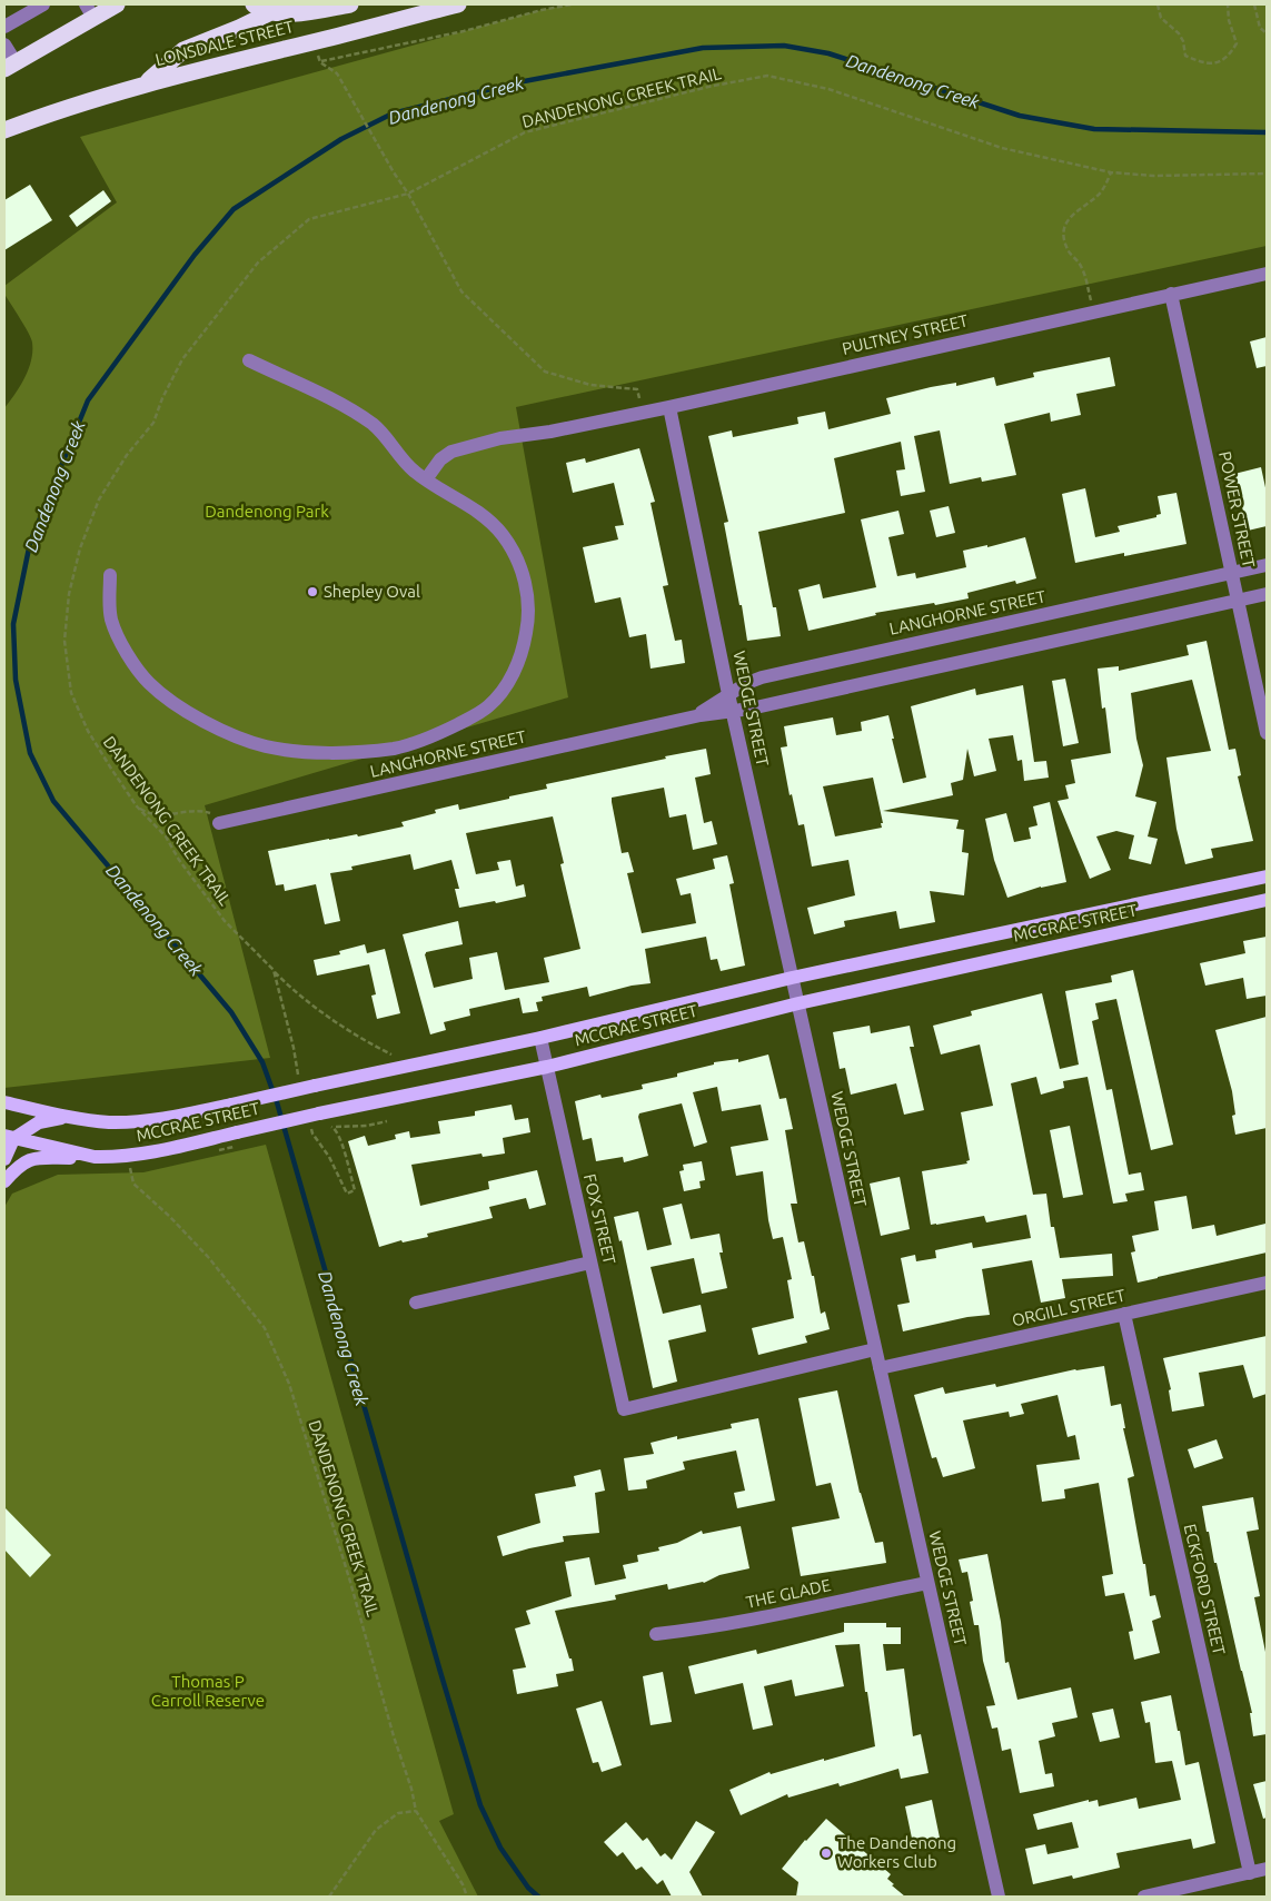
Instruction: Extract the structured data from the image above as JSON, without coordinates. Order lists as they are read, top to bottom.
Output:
{
  "streets": {
    "highway": ["LONSDALE STREET"],
    "main road": ["MCCRAE STREET"],
    "street": [
      "PULTNEY STREET",
      "POWER STREET",
      "LANGHORNE STREET",
      "WEDGE STREET",
      "FOX STREET",
      "ORGILL STREET",
      "ECKFORD STREET",
      "THE GLADE"
    ],
    "path": ["DANDENONG CREEK TRAIL"]
  },
  "crossings": [
    ["DANDENONG CREEK TRAIL", "MCCRAE STREET"],
    ["PULTNEY STREET", "POWER STREET"],
    ["PULTNEY STREET", "WEDGE STREET"],
    ["POWER STREET", "LANGHORNE STREET"],
    ["LANGHORNE STREET", "WEDGE STREET"],
    ["WEDGE STREET", "MCCRAE STREET"],
    ["WEDGE STREET", "FOX STREET"],
    ["WEDGE STREET", "ORGILL STREET"],
    ["WEDGE STREET", "THE GLADE"],
    ["MCCRAE STREET", "FOX STREET"],
    ["ORGILL STREET", "ECKFORD STREET"]
  ],
  "water": ["Dandenong Creek"],
  "parks": ["Dandenong Park", "Thomas P Carroll Reserve"],
  "places": ["Shepley Oval", "The Dandenong Workers Club"]
}
